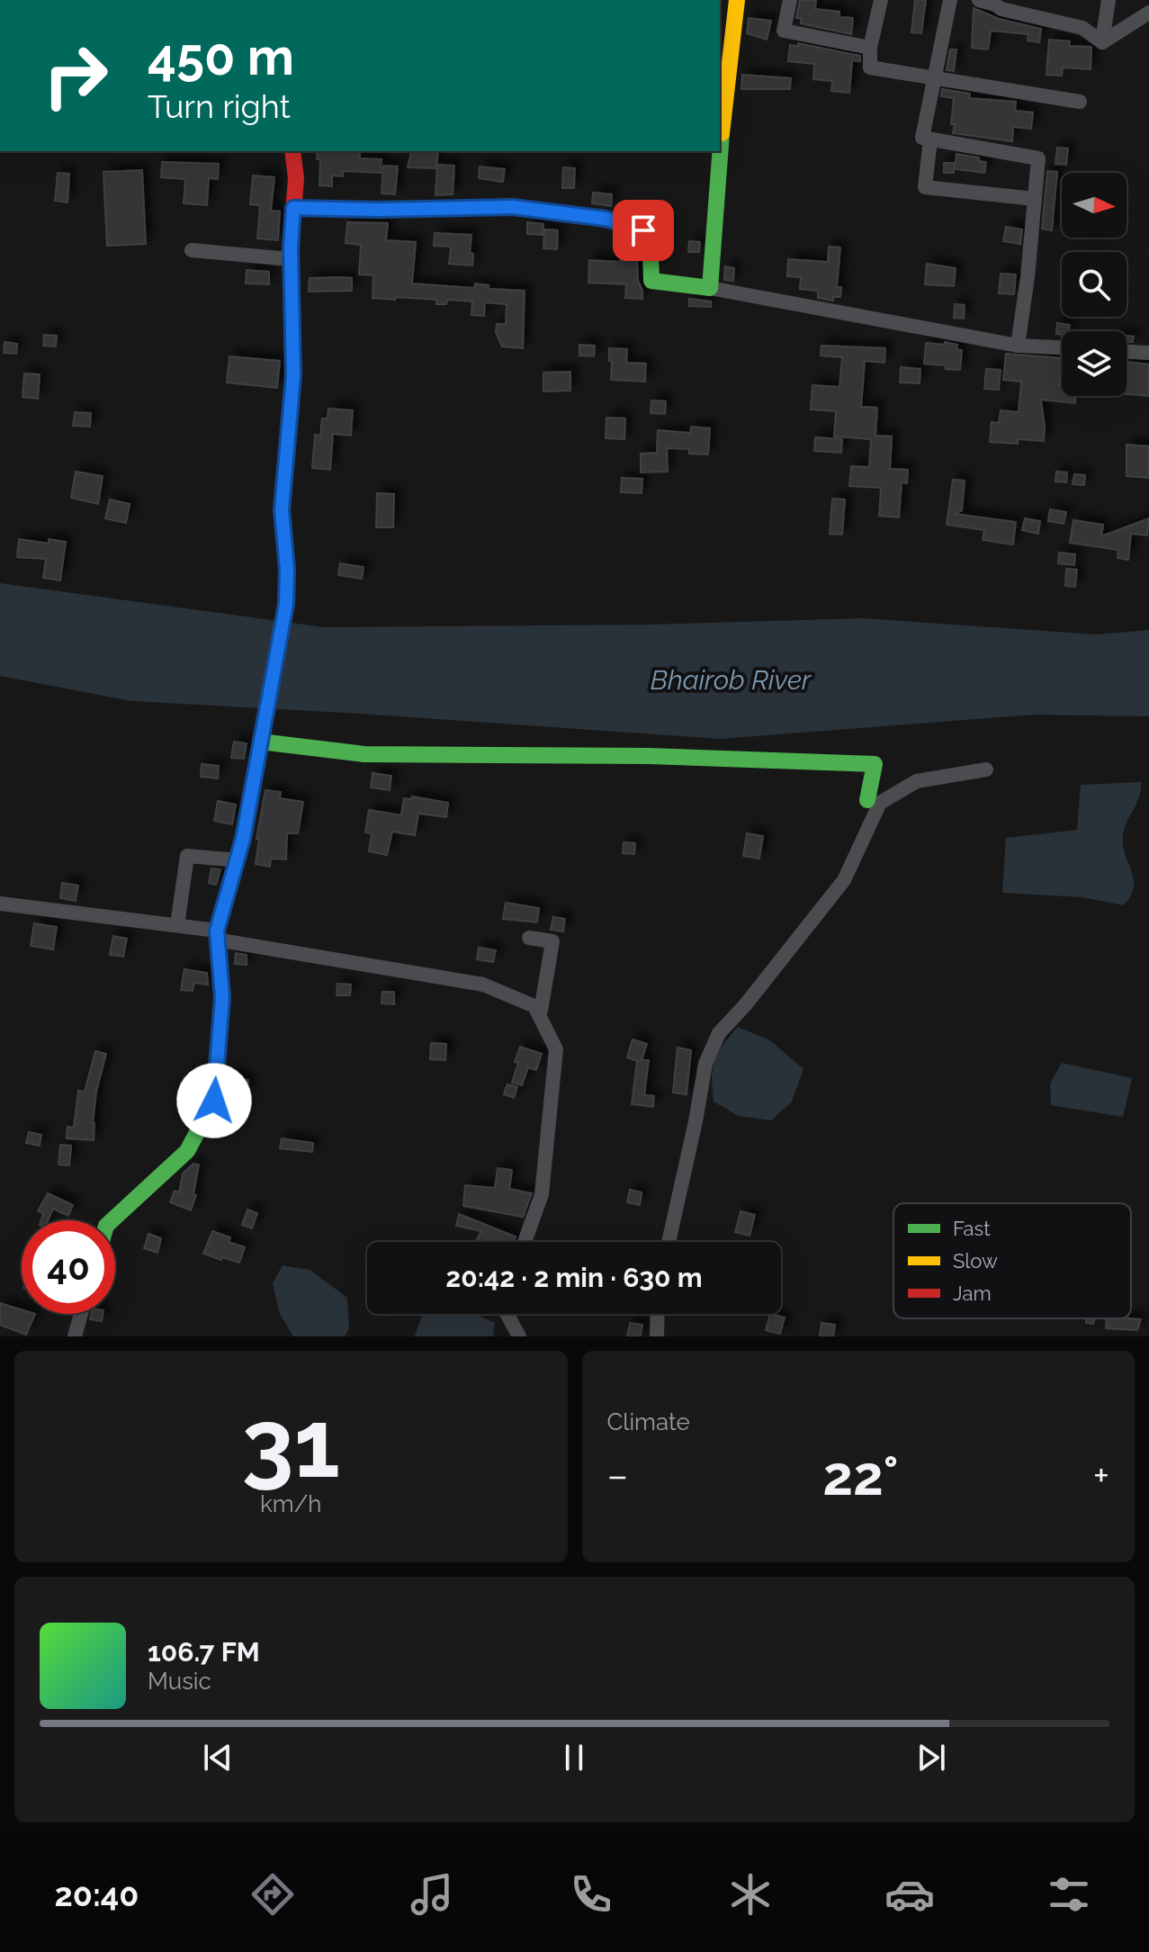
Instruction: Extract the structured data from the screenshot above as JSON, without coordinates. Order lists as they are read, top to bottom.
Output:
{
  "water": ["Bhairob River"],
  "legend": ["Fast", "Slow", "Jam"],
  "north": "right",
  "page": {
    "turn": ["450 m", "Turn right"],
    "limit": "40",
    "trip": "20:42 · 2 min · 630 m",
    "tile": [
      ["31", "km/h"],
      "Climate"
    ],
    "heat": ["−", "22°", "+"],
    "song": ["106.7 FM", "Music"],
    "tabs": "20:40"
  }
}
